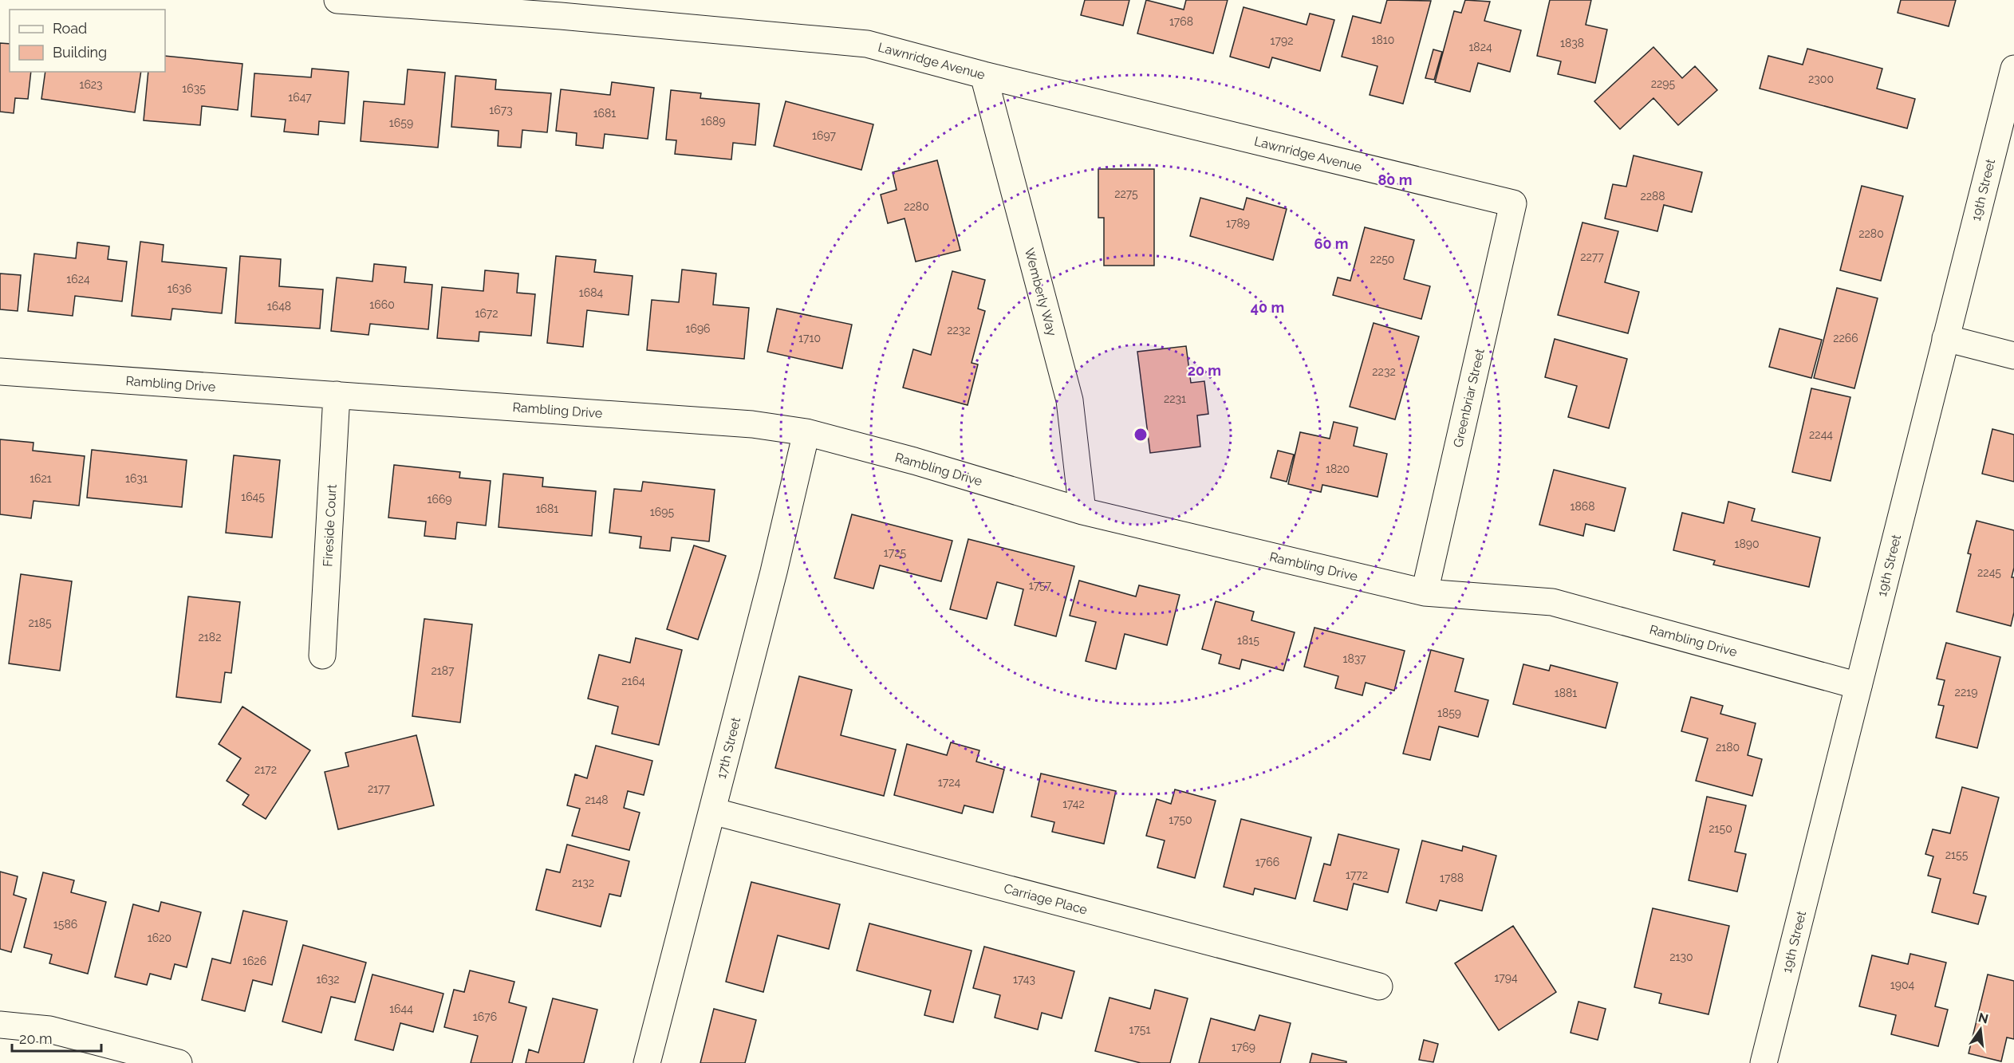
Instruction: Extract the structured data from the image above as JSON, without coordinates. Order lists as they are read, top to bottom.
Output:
{
  "streets": {
    "street": [
      "Lawnridge Avenue",
      "19th Street",
      "Wemberly Way",
      "Rambling Drive",
      "Greenbriar Street",
      "Fireside Court",
      "17th Street",
      "Carriage Place"
    ]
  },
  "crossings": [
    ["Lawnridge Avenue", "Wemberly Way"],
    ["Lawnridge Avenue", "Greenbriar Street"],
    ["19th Street", "Rambling Drive"],
    ["Wemberly Way", "Rambling Drive"],
    ["Rambling Drive", "Greenbriar Street"],
    ["Rambling Drive", "Fireside Court"],
    ["Rambling Drive", "17th Street"],
    ["17th Street", "Carriage Place"]
  ],
  "house_numbers": [
    "1768",
    "1810",
    "1792",
    "1838",
    "1824",
    "2300",
    "2295",
    "1623",
    "1635",
    "1647",
    "1673",
    "1681",
    "1689",
    "1659",
    "1697",
    "2275",
    "2288",
    "2280",
    "1789",
    "2280",
    "2277",
    "2250",
    "1624",
    "1636",
    "1684",
    "1660",
    "1648",
    "1672",
    "1696",
    "2232",
    "1710",
    "2266",
    "2232",
    "2231",
    "2244",
    "1820",
    "1621",
    "1631",
    "1645",
    "1669",
    "1868",
    "1681",
    "1695",
    "1890",
    "1725",
    "2245",
    "1757",
    "2185",
    "2182",
    "1815",
    "1837",
    "2187",
    "2164",
    "2219",
    "1881",
    "1859",
    "2180",
    "2172",
    "1724",
    "2177",
    "2148",
    "1742",
    "1750",
    "2150",
    "2155",
    "1766",
    "1772",
    "1788",
    "2132",
    "1586",
    "1620",
    "2130",
    "1626",
    "1794",
    "1632",
    "1743",
    "1904",
    "1644",
    "1676",
    "1751",
    "1769"
  ],
  "legend": ["Road", "Building"],
  "scale_bar": "20 m",
  "north": "top",
  "rings": [
    "80 m",
    "60 m",
    "40 m",
    "20 m"
  ]
}
